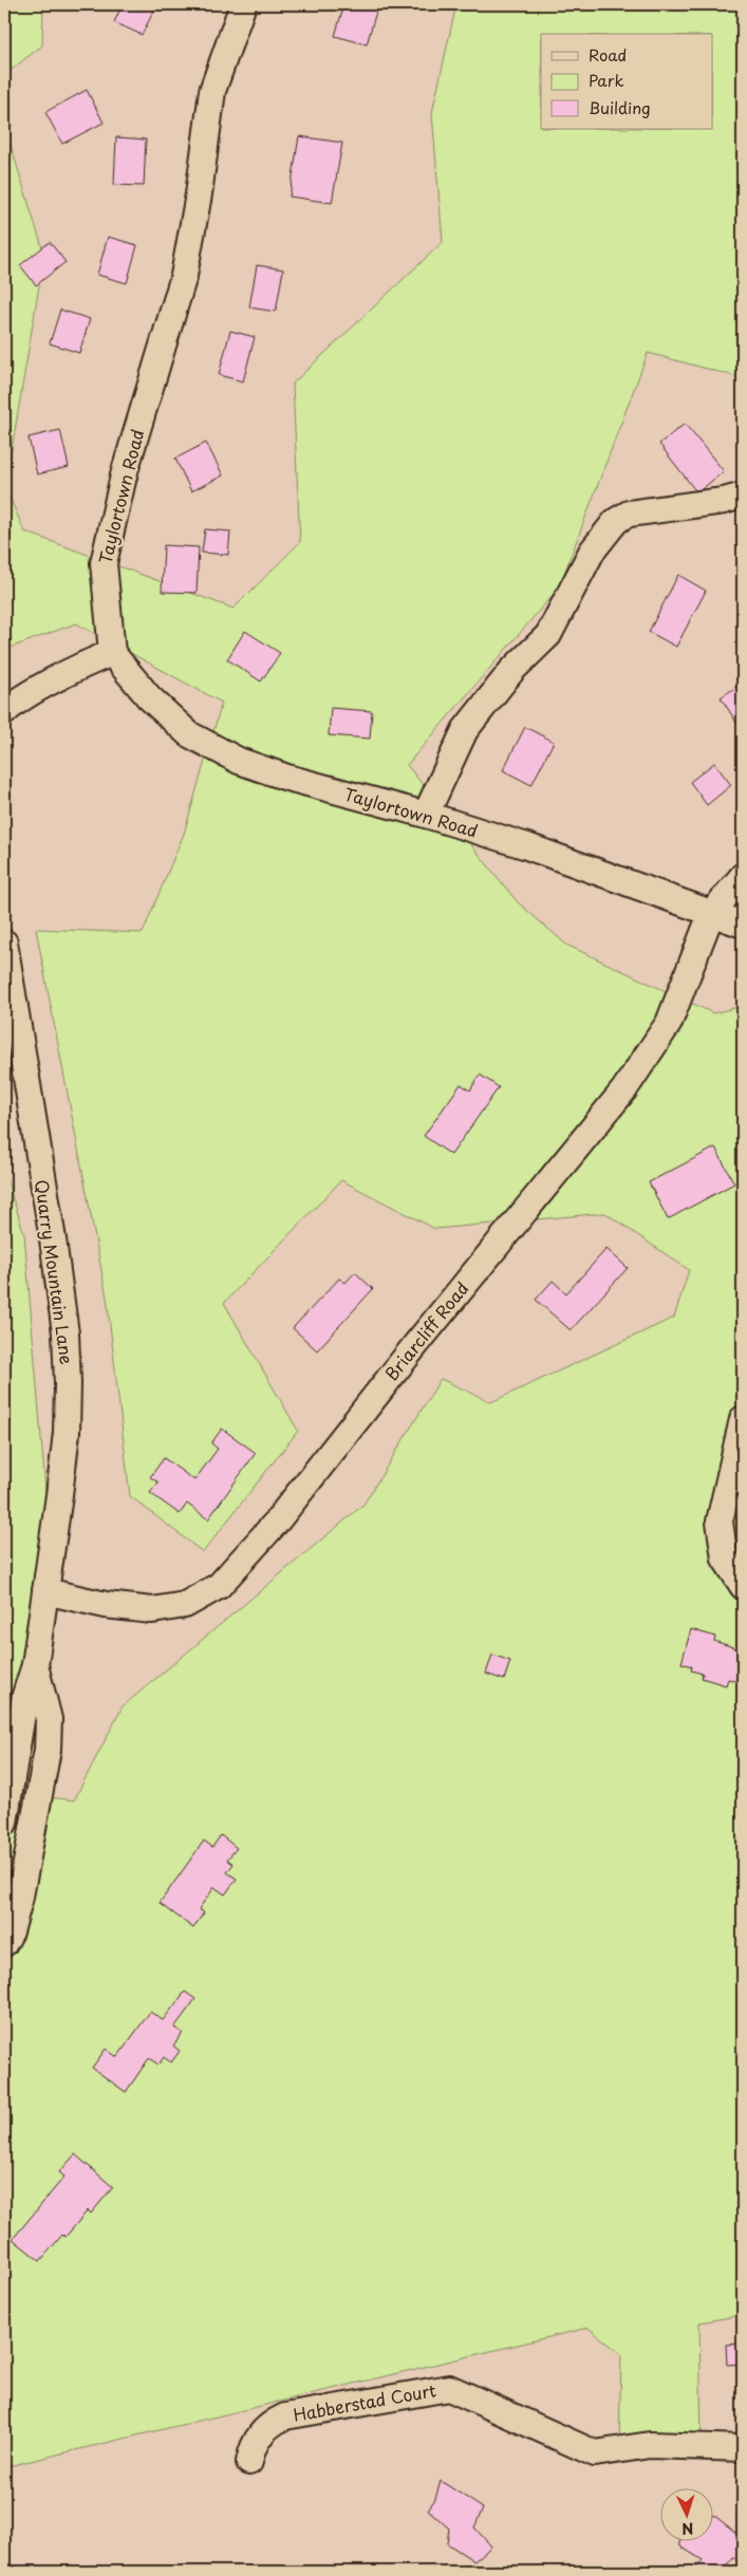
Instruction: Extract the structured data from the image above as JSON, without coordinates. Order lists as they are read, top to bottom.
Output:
{
  "streets": {
    "street": [
      "Taylortown Road",
      "Quarry Mountain Lane",
      "Briarcliff Road",
      "Habberstad Court"
    ]
  },
  "crossings": [
    ["Taylortown Road", "Briarcliff Road"],
    ["Quarry Mountain Lane", "Briarcliff Road"]
  ],
  "legend": ["Road", "Park", "Building"],
  "north": "bottom"
}
